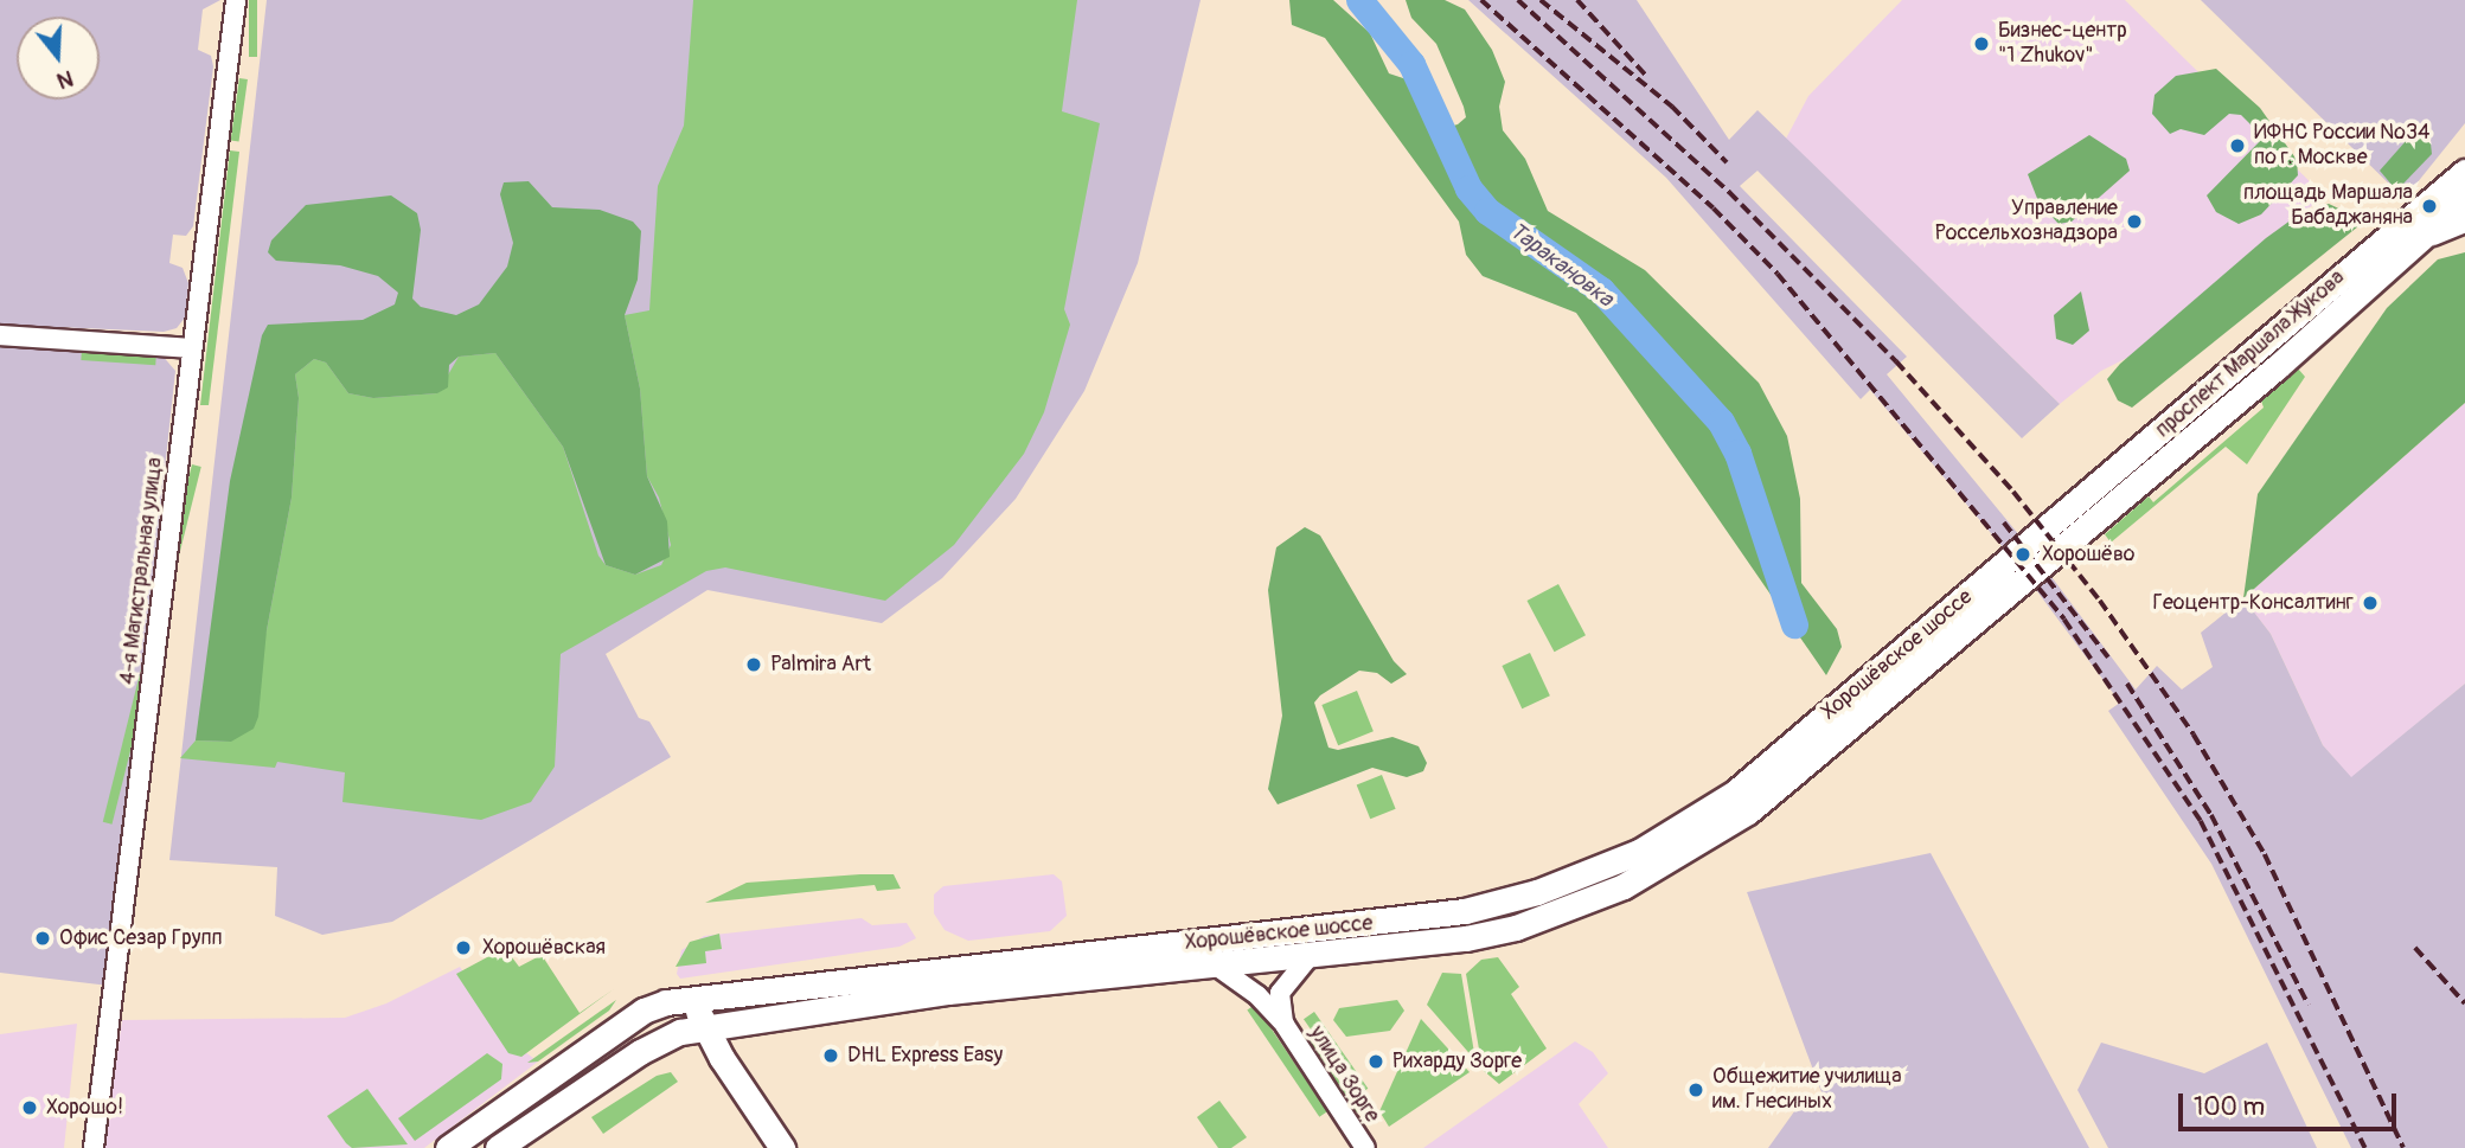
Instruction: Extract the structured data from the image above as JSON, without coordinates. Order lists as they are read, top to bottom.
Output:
{
  "streets": {
    "main road": ["проспект Маршала Жукова", "Хорошёвское шоссе"],
    "street": ["4-я Магистральная улица", "улица Зорге"]
  },
  "crossings": [
    ["проспект Маршала Жукова", "Хорошёвское шоссе"],
    ["Хорошёвское шоссе", "улица Зорге"]
  ],
  "water": ["Таракановка"],
  "places": [
    "Бизнес-центр \"1 Zhukov\"",
    "ИФНС России №34 по г. Москве",
    "площадь Маршала Бабаджаняна",
    "Управление Россельхознадзора",
    "Хорошёво",
    "Геоцентр-Консалтинг",
    "Palmira Art",
    "Офис Сезар Групп",
    "Хорошёвская",
    "DHL Express Easy",
    "Рихарду Зорге",
    "Общежитие училища им. Гнесиных",
    "Хорошо!"
  ],
  "scale_bar": "100 m",
  "north": "bottom"
}
